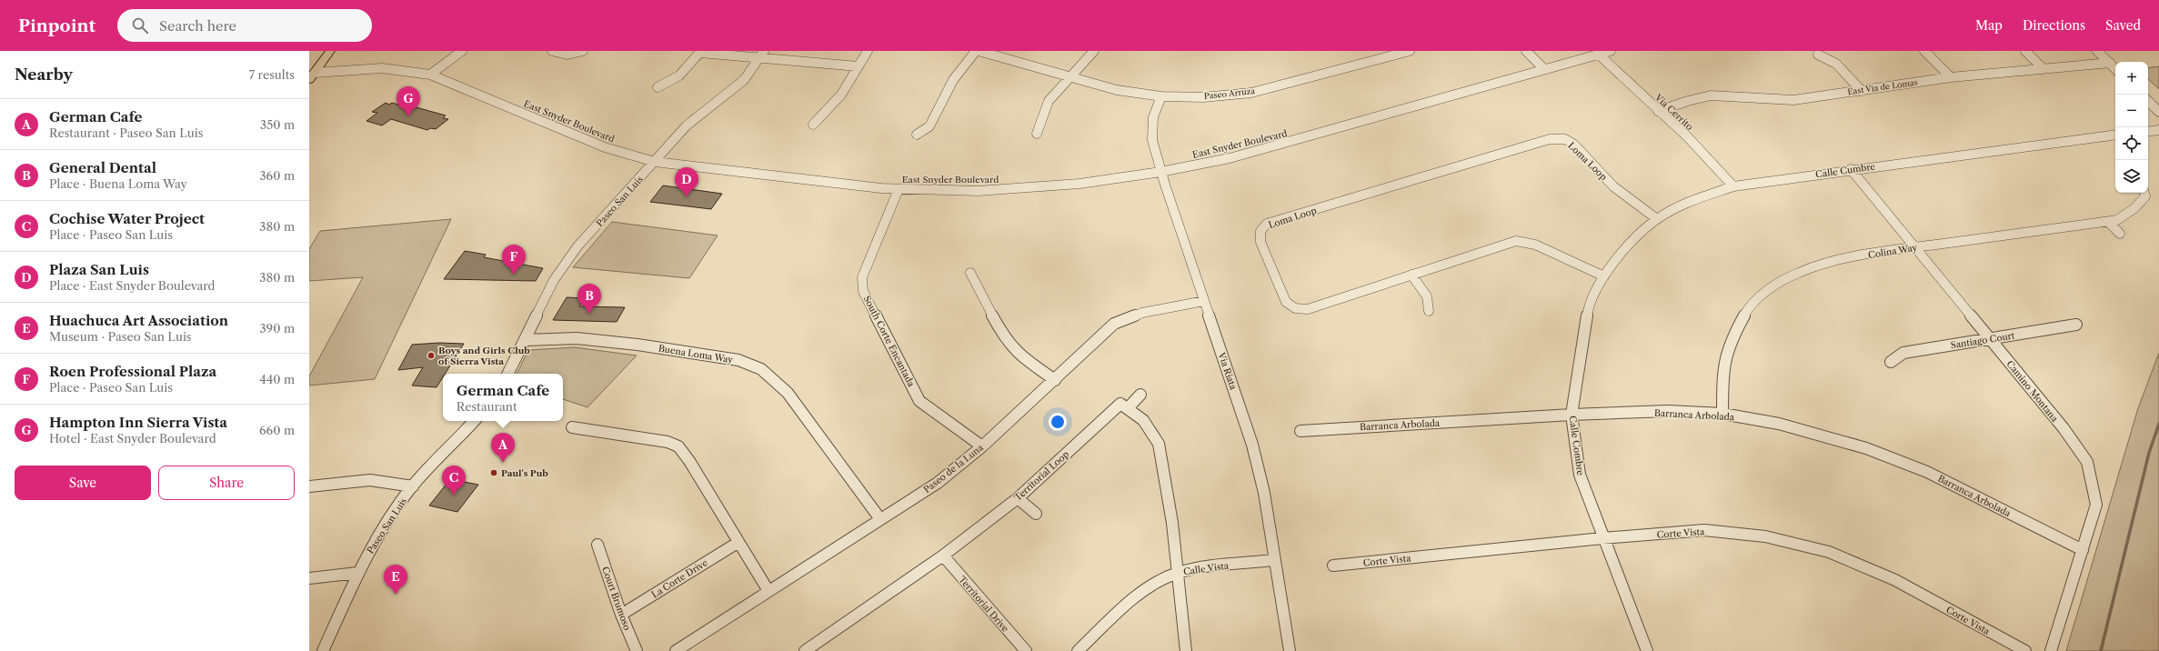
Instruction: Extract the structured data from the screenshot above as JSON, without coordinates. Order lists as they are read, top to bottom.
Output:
{
  "streets": {
    "street": [
      "East Via de Lomas",
      "Paseo Arruza",
      "Via Cerrito",
      "East Snyder Boulevard",
      "Loma Loop",
      "Calle Cumbre",
      "Paseo San Luis",
      "Colina Way",
      "Santiago Court",
      "South Corte Encantada",
      "Buena Loma Way",
      "Via Riata",
      "Camino Montana",
      "Barranca Arbolada",
      "Calle Combre",
      "Paseo de la Luna",
      "Territorial Loop",
      "Corte Vista",
      "Calle Vista",
      "La Corte Drive",
      "Court Brumoso",
      "Territorial Drive"
    ]
  },
  "crossings": [
    ["East Via de Lomas", "Via Cerrito"],
    ["Paseo Arruza", "Via Riata"],
    ["Via Cerrito", "East Snyder Boulevard"],
    ["Via Cerrito", "Calle Cumbre"],
    ["East Snyder Boulevard", "Paseo San Luis"],
    ["East Snyder Boulevard", "South Corte Encantada"],
    ["East Snyder Boulevard", "Via Riata"],
    ["Loma Loop", "Calle Cumbre"],
    ["Loma Loop", "Calle Combre"],
    ["Calle Cumbre", "Camino Montana"],
    ["Calle Cumbre", "Calle Combre"],
    ["Paseo San Luis", "Buena Loma Way"],
    ["Colina Way", "Camino Montana"],
    ["Colina Way", "Barranca Arbolada"],
    ["Santiago Court", "Camino Montana"],
    ["South Corte Encantada", "Paseo de la Luna"],
    ["Buena Loma Way", "Paseo de la Luna"],
    ["Via Riata", "Paseo de la Luna"],
    ["Via Riata", "Calle Vista"],
    ["Camino Montana", "Barranca Arbolada"],
    ["Barranca Arbolada", "Calle Combre"],
    ["Calle Combre", "Corte Vista"],
    ["Territorial Loop", "Territorial Drive"],
    ["La Corte Drive", "Court Brumoso"]
  ],
  "places": ["Boys and Girls Club of Sierra Vista", "Paul's Pub"],
  "page": {
    "header": "Pinpoint",
    "search": "Search here",
    "nav": ["Map", "Directions", "Saved"],
    "heading": ["Nearby", "7 results"],
    "map_buttons": ["+", "−"],
    "pins": [
      "G",
      "D",
      "F",
      "B",
      "A",
      "C",
      "E"
    ],
    "list": [
      {
        "mark": "A",
        "name": "German Cafe",
        "note": "Restaurant · Paseo San Luis",
        "value": "350 m"
      },
      {
        "mark": "B",
        "name": "General Dental",
        "note": "Place · Buena Loma Way",
        "value": "360 m"
      },
      {
        "mark": "C",
        "name": "Cochise Water Project",
        "note": "Place · Paseo San Luis",
        "value": "380 m"
      },
      {
        "mark": "D",
        "name": "Plaza San Luis",
        "note": "Place · East Snyder Boulevard",
        "value": "380 m"
      },
      {
        "mark": "E",
        "name": "Huachuca Art Association",
        "note": "Museum · Paseo San Luis",
        "value": "390 m"
      },
      {
        "mark": "F",
        "name": "Roen Professional Plaza",
        "note": "Place · Paseo San Luis",
        "value": "440 m"
      },
      {
        "mark": "G",
        "name": "Hampton Inn Sierra Vista",
        "note": "Hotel · East Snyder Boulevard",
        "value": "660 m"
      }
    ],
    "popup": ["German Cafe", "Restaurant"],
    "buttons": ["Save", "Share"]
  }
}
